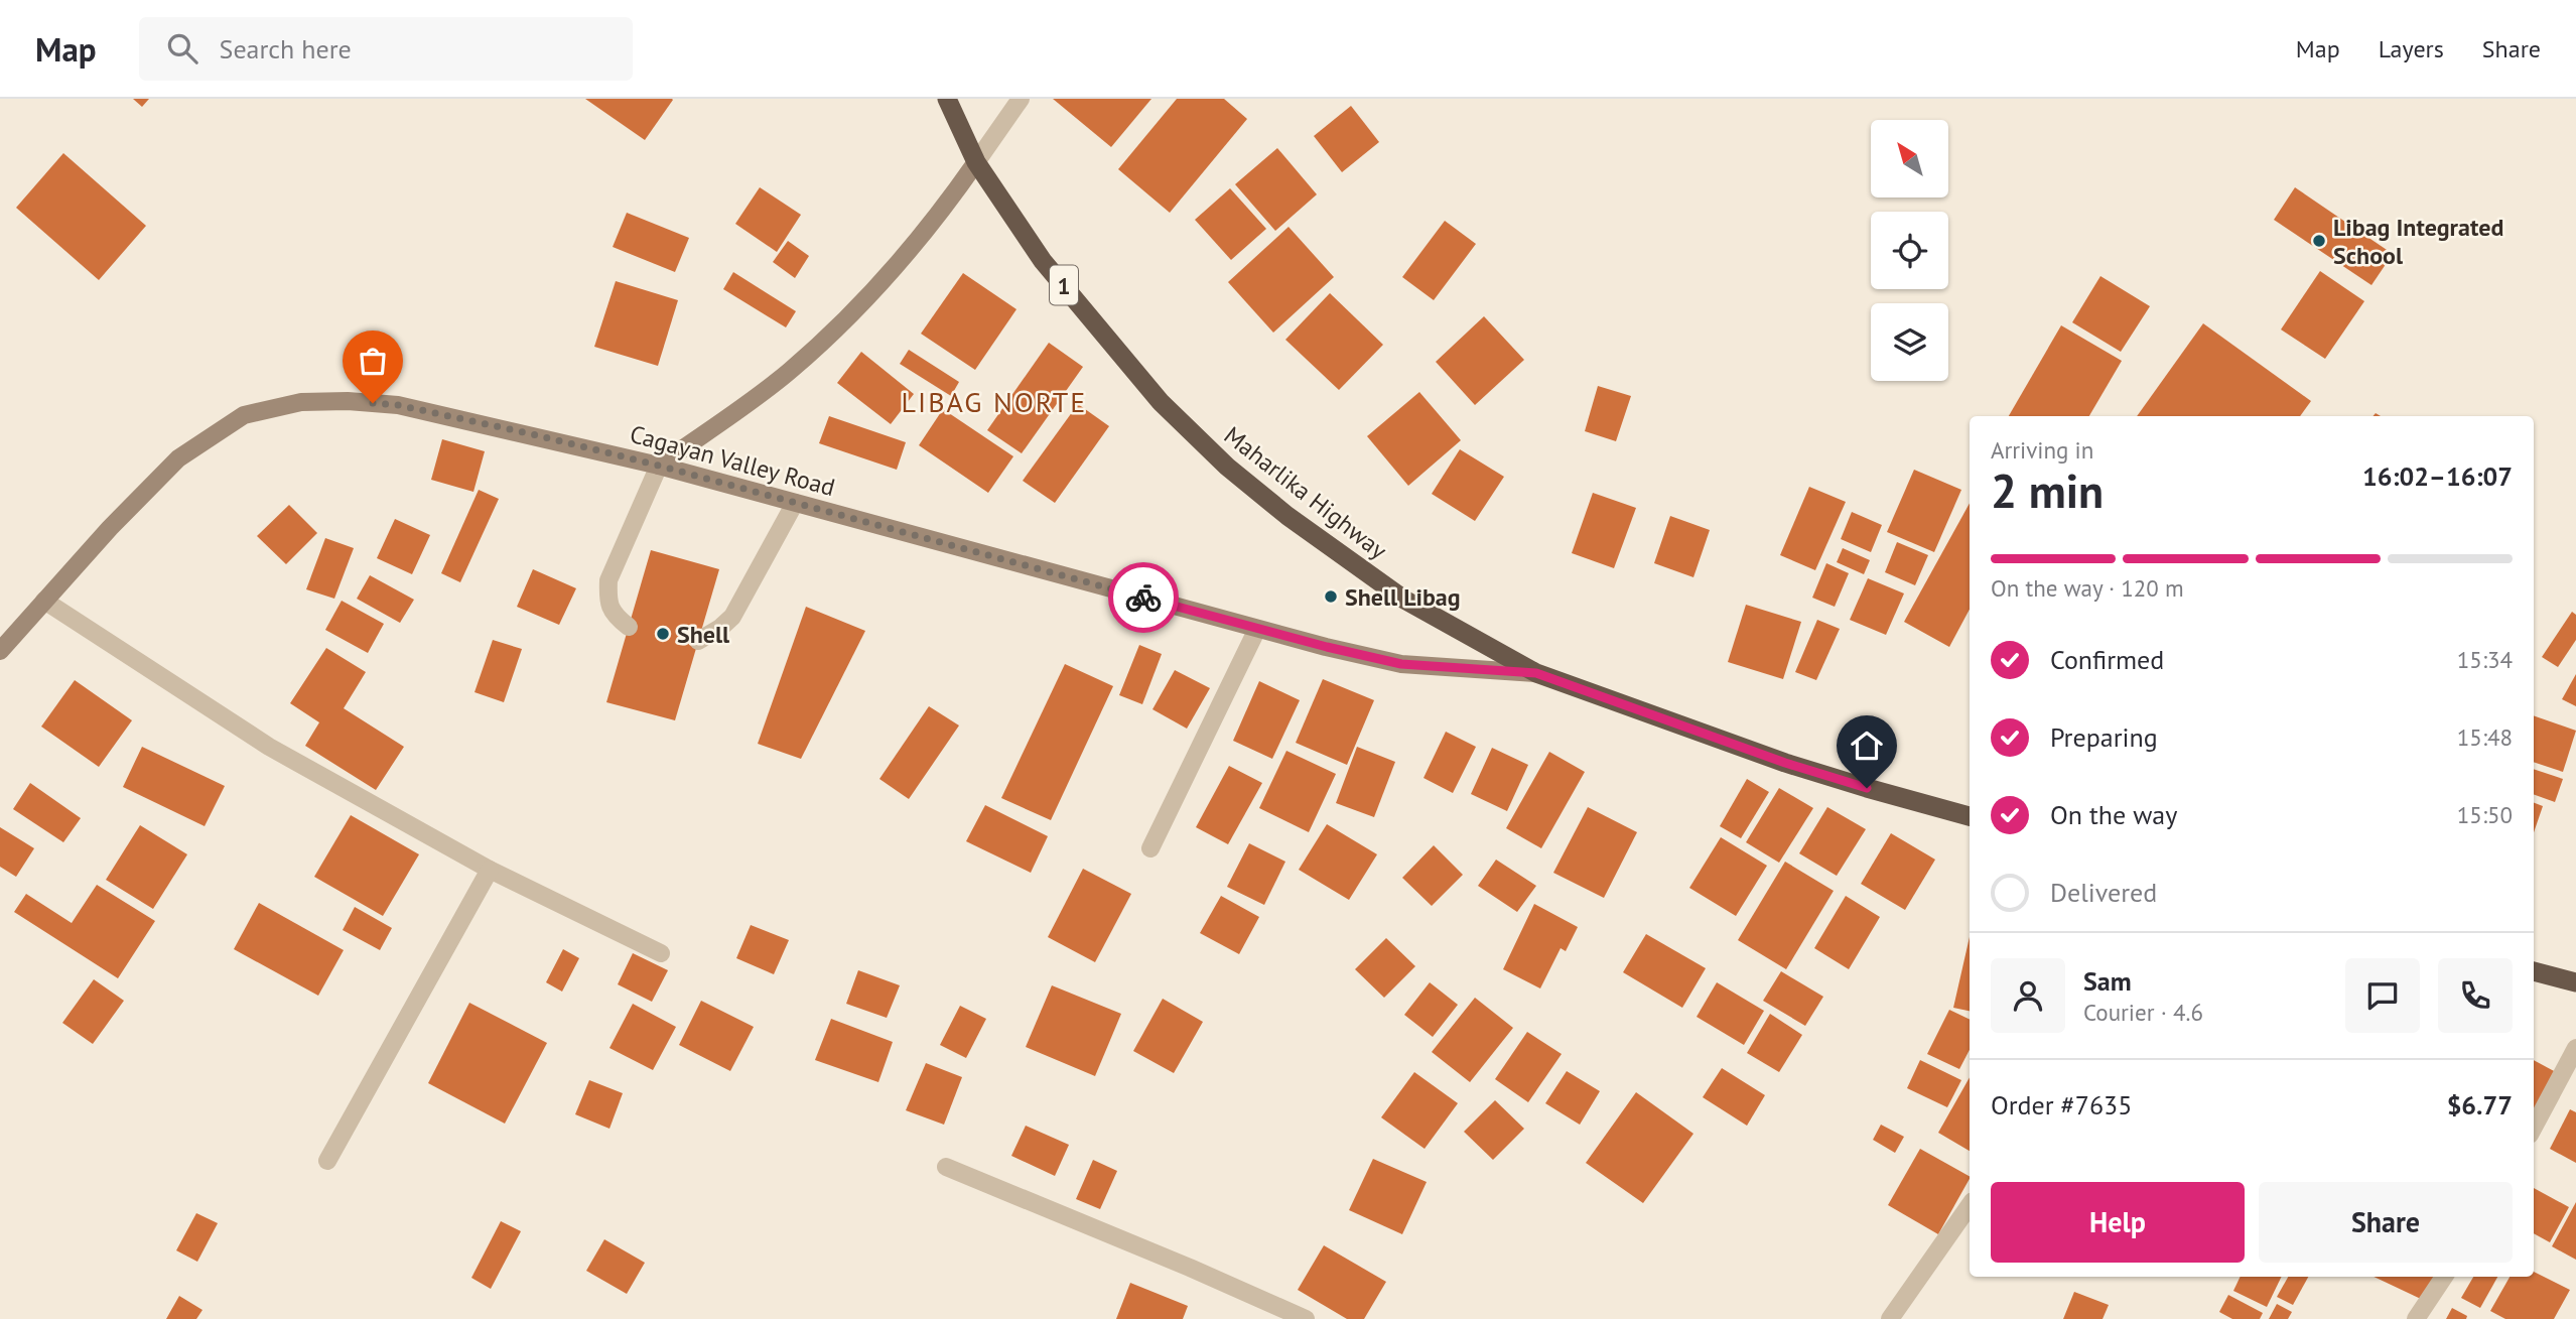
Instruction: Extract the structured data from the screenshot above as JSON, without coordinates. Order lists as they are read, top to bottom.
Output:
{
  "streets": {
    "highway": ["1", "Maharlika Highway"],
    "main road": ["Cagayan Valley Road"]
  },
  "crossings": [
    ["Cagayan Valley Road", "Maharlika Highway"]
  ],
  "districts": ["LIBAG NORTE"],
  "places": ["Libag Integrated School", "Shell Libag", "Shell"],
  "north": "top left",
  "page": {
    "header": "Map",
    "search": "Search here",
    "nav": ["Map", "Layers", "Share"],
    "heading": ["2 min", "Arriving in", "16:02–16:07"],
    "panel": [
      "Sam",
      "Courier · 4.6",
      "Order #7635",
      "$6.77"
    ],
    "bar": "On the way · 120 m",
    "list": [
      ["Confirmed", "15:34"],
      ["Preparing", "15:48"],
      ["On the way", "15:50"],
      "Delivered"
    ],
    "buttons": ["Help", "Share"]
  }
}
